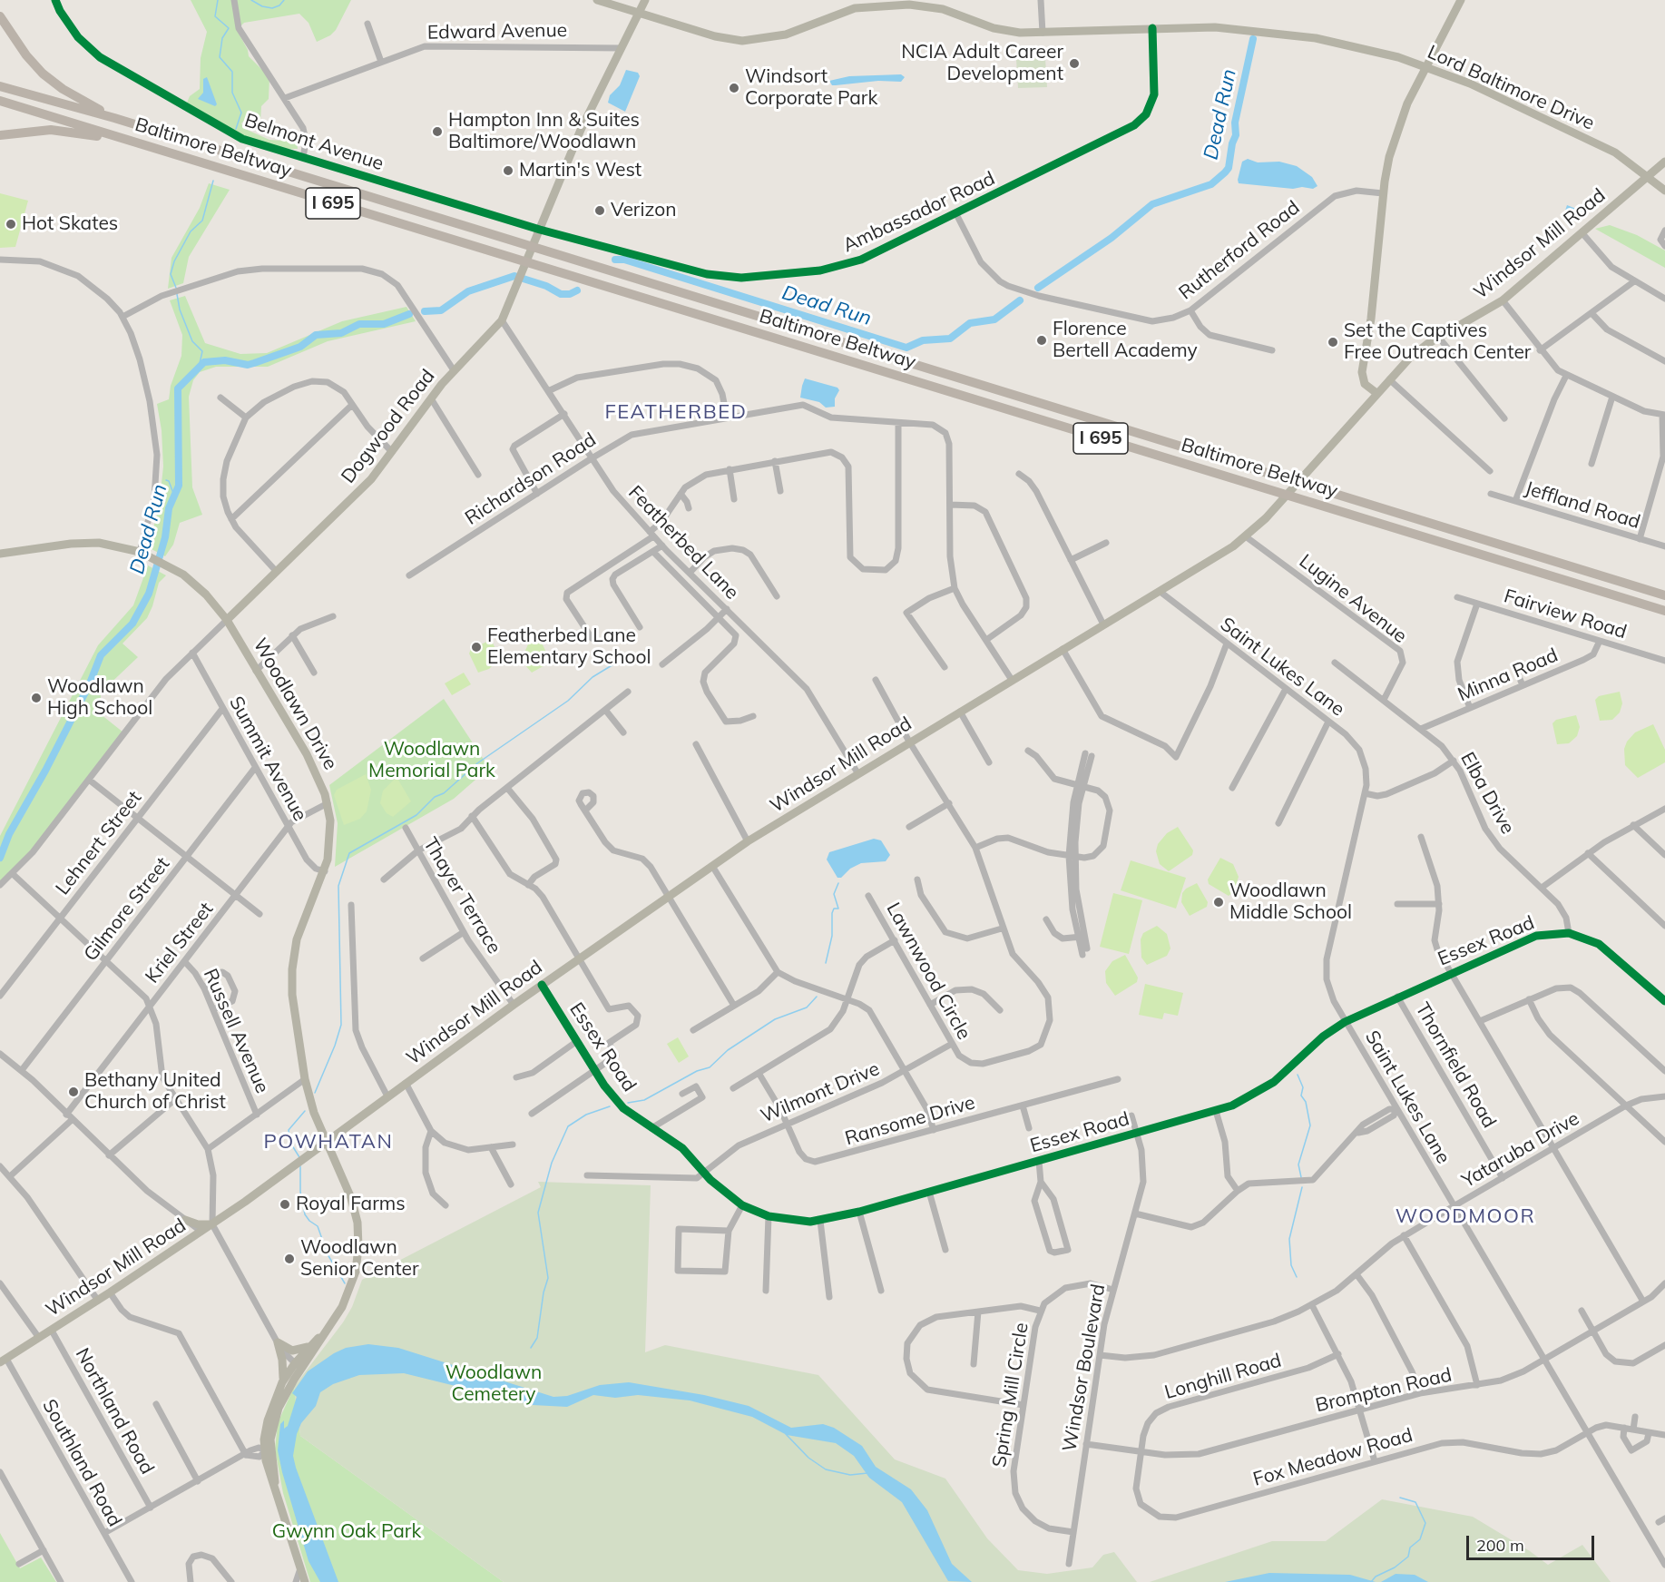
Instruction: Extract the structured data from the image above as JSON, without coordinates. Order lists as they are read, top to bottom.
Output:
{
  "streets": {
    "highway": ["Baltimore Beltway", "I 695"],
    "main road": [
      "Lord Baltimore Drive",
      "Windsor Mill Road",
      "Dogwood Road",
      "Woodlawn Drive"
    ],
    "street": [
      "Edward Avenue",
      "Belmont Avenue",
      "Ambassador Road",
      "Rutherford Road",
      "Richardson Road",
      "Jeffland Road",
      "Featherbed Lane",
      "Lugine Avenue",
      "Fairview Road",
      "Saint Lukes Lane",
      "Minna Road",
      "Summit Avenue",
      "Elba Drive",
      "Lehnert Street",
      "Thayer Terrace",
      "Gilmore Street",
      "Essex Road",
      "Kriel Street",
      "Lawnwood Circle",
      "Russell Avenue",
      "Thornfield Road",
      "Wilmont Drive",
      "Ransome Drive",
      "Yataruba Drive",
      "Windsor Boulevard",
      "Longhill Road",
      "Brompton Road",
      "Spring Mill Circle",
      "Northland Road",
      "Fox Meadow Road",
      "Southland Road"
    ]
  },
  "crossings": [
    ["Edward Avenue", "Dogwood Road"],
    ["Lord Baltimore Drive", "Ambassador Road"],
    ["Lord Baltimore Drive", "Windsor Mill Road"],
    ["Lord Baltimore Drive", "Dogwood Road"],
    ["Belmont Avenue", "Ambassador Road"],
    ["Belmont Avenue", "Dogwood Road"],
    ["Ambassador Road", "Rutherford Road"],
    ["Ambassador Road", "Dogwood Road"],
    ["Windsor Mill Road", "Featherbed Lane"],
    ["Windsor Mill Road", "Lugine Avenue"],
    ["Windsor Mill Road", "Saint Lukes Lane"],
    ["Windsor Mill Road", "Woodlawn Drive"],
    ["Windsor Mill Road", "Thayer Terrace"],
    ["Windsor Mill Road", "Essex Road"],
    ["Windsor Mill Road", "Lawnwood Circle"],
    ["Windsor Mill Road", "Northland Road"],
    ["Windsor Mill Road", "Southland Road"],
    ["Dogwood Road", "Featherbed Lane"],
    ["Dogwood Road", "Woodlawn Drive"],
    ["Dogwood Road", "Summit Avenue"],
    ["Richardson Road", "Featherbed Lane"],
    ["Lugine Avenue", "Elba Drive"],
    ["Fairview Road", "Minna Road"],
    ["Saint Lukes Lane", "Essex Road"],
    ["Saint Lukes Lane", "Yataruba Drive"],
    ["Saint Lukes Lane", "Brompton Road"],
    ["Saint Lukes Lane", "Fox Meadow Road"],
    ["Minna Road", "Elba Drive"],
    ["Woodlawn Drive", "Summit Avenue"],
    ["Woodlawn Drive", "Kriel Street"],
    ["Summit Avenue", "Lehnert Street"],
    ["Summit Avenue", "Gilmore Street"],
    ["Summit Avenue", "Kriel Street"],
    ["Elba Drive", "Essex Road"],
    ["Essex Road", "Thornfield Road"],
    ["Essex Road", "Wilmont Drive"],
    ["Essex Road", "Windsor Boulevard"],
    ["Kriel Street", "Russell Avenue"],
    ["Lawnwood Circle", "Wilmont Drive"],
    ["Thornfield Road", "Yataruba Drive"],
    ["Wilmont Drive", "Ransome Drive"],
    ["Yataruba Drive", "Windsor Boulevard"],
    ["Windsor Boulevard", "Brompton Road"],
    ["Windsor Boulevard", "Spring Mill Circle"],
    ["Longhill Road", "Brompton Road"],
    ["Longhill Road", "Fox Meadow Road"],
    ["Brompton Road", "Fox Meadow Road"]
  ],
  "districts": ["FEATHERBED", "POWHATAN", "WOODMOOR"],
  "water": ["Dead Run"],
  "parks": ["Woodlawn Memorial Park", "Woodlawn Cemetery", "Gwynn Oak Park"],
  "places": [
    "NCIA Adult Career Development",
    "Windsort Corporate Park",
    "Hampton Inn & Suites Baltimore/Woodlawn",
    "Martin's West",
    "Verizon",
    "Hot Skates",
    "Florence Bertell Academy",
    "Set the Captives Free Outreach Center",
    "Featherbed Lane Elementary School",
    "Woodlawn High School",
    "Woodlawn Middle School",
    "Bethany United Church of Christ",
    "Royal Farms",
    "Woodlawn Senior Center"
  ],
  "scale_bar": "200 m"
}
